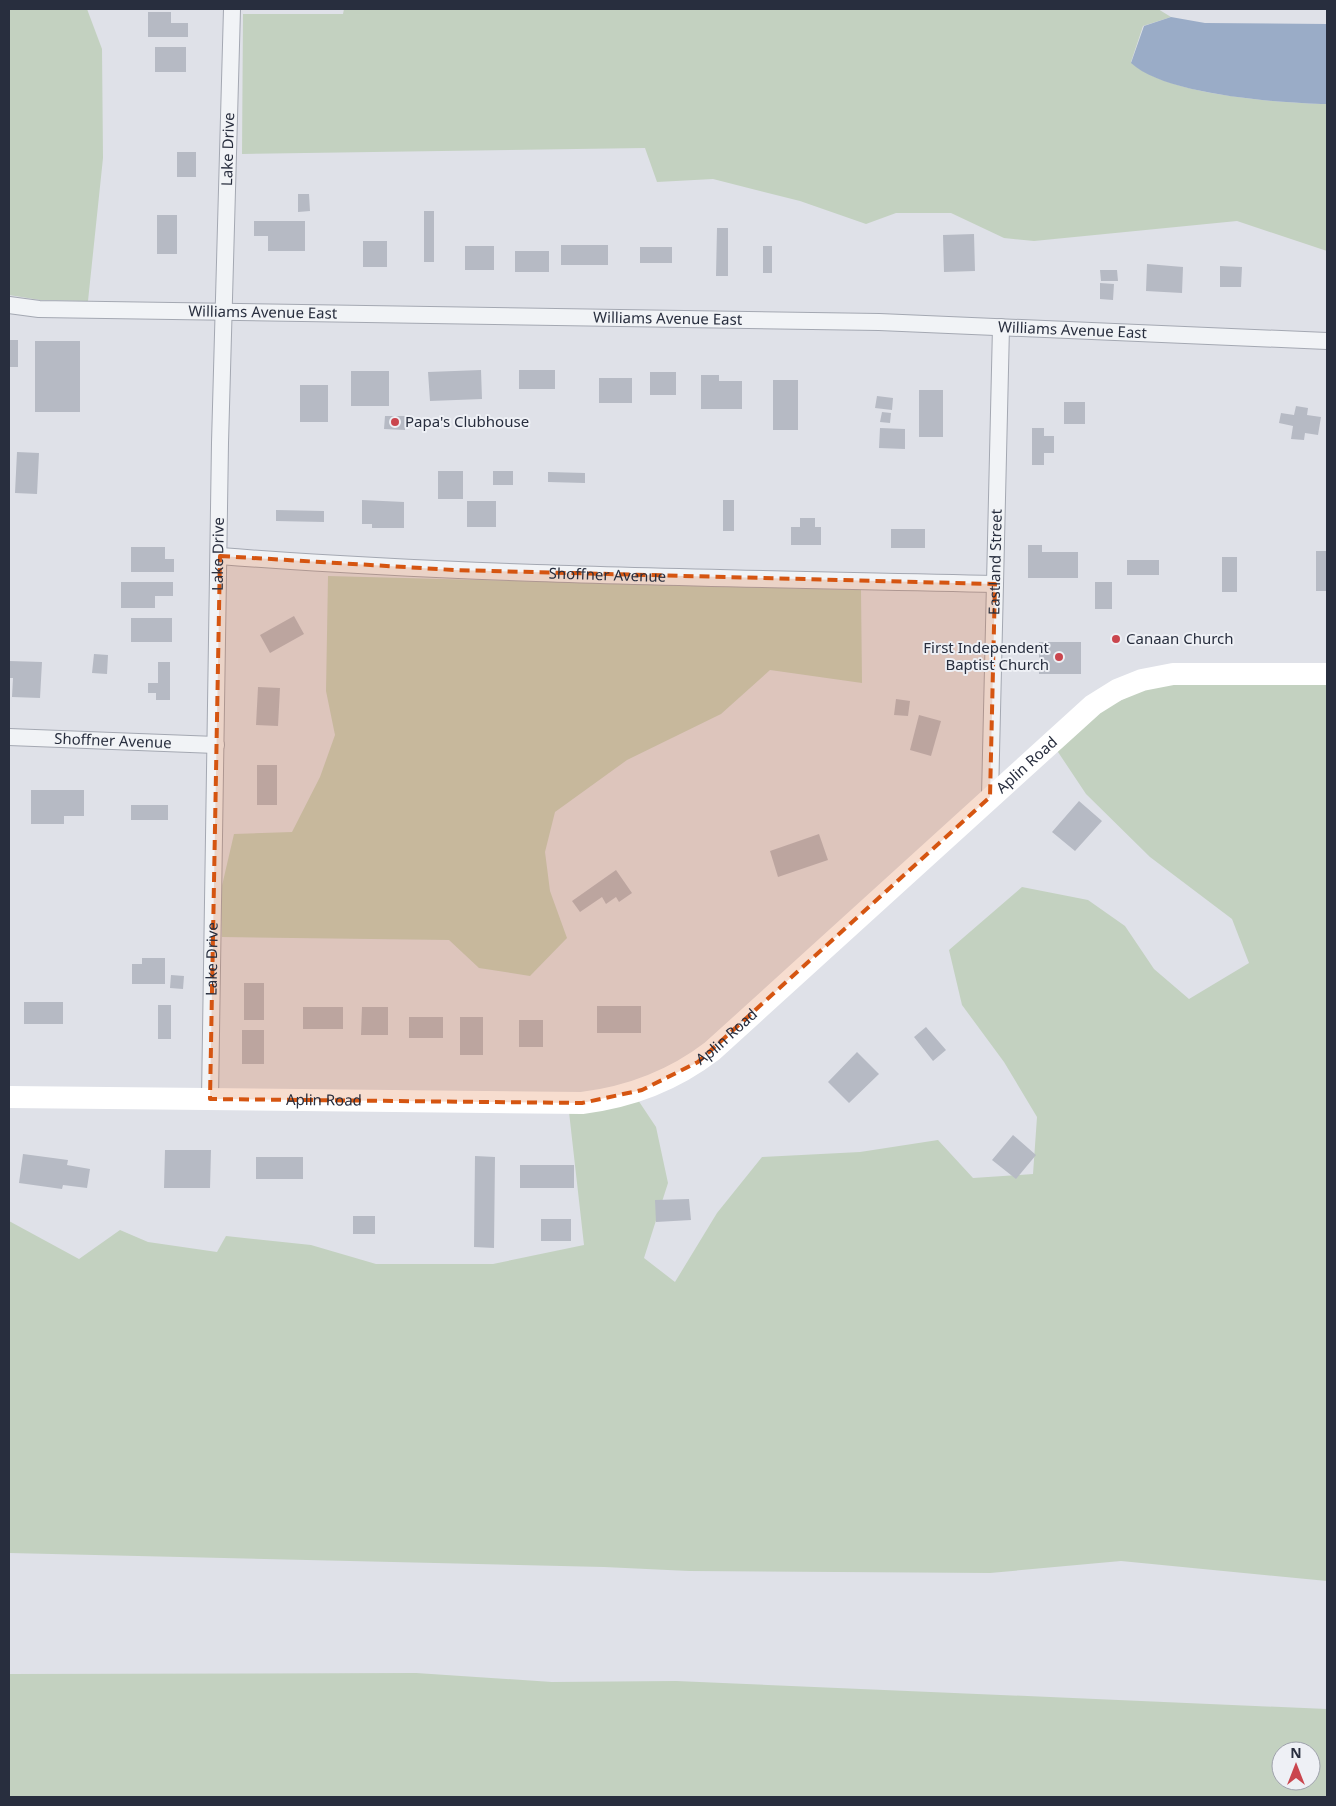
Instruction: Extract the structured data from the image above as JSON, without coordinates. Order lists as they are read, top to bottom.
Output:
{
  "streets": {
    "street": [
      "Lake Drive",
      "Williams Avenue East",
      "Eastland Street",
      "Shoffner Avenue",
      "Aplin Road"
    ]
  },
  "crossings": [
    ["Lake Drive", "Williams Avenue East"],
    ["Lake Drive", "Shoffner Avenue"],
    ["Lake Drive", "Aplin Road"],
    ["Williams Avenue East", "Eastland Street"],
    ["Eastland Street", "Shoffner Avenue"],
    ["Eastland Street", "Aplin Road"]
  ],
  "places": ["Papa's Clubhouse", "Canaan Church", "First Independent Baptist Church"],
  "north": "top"
}
